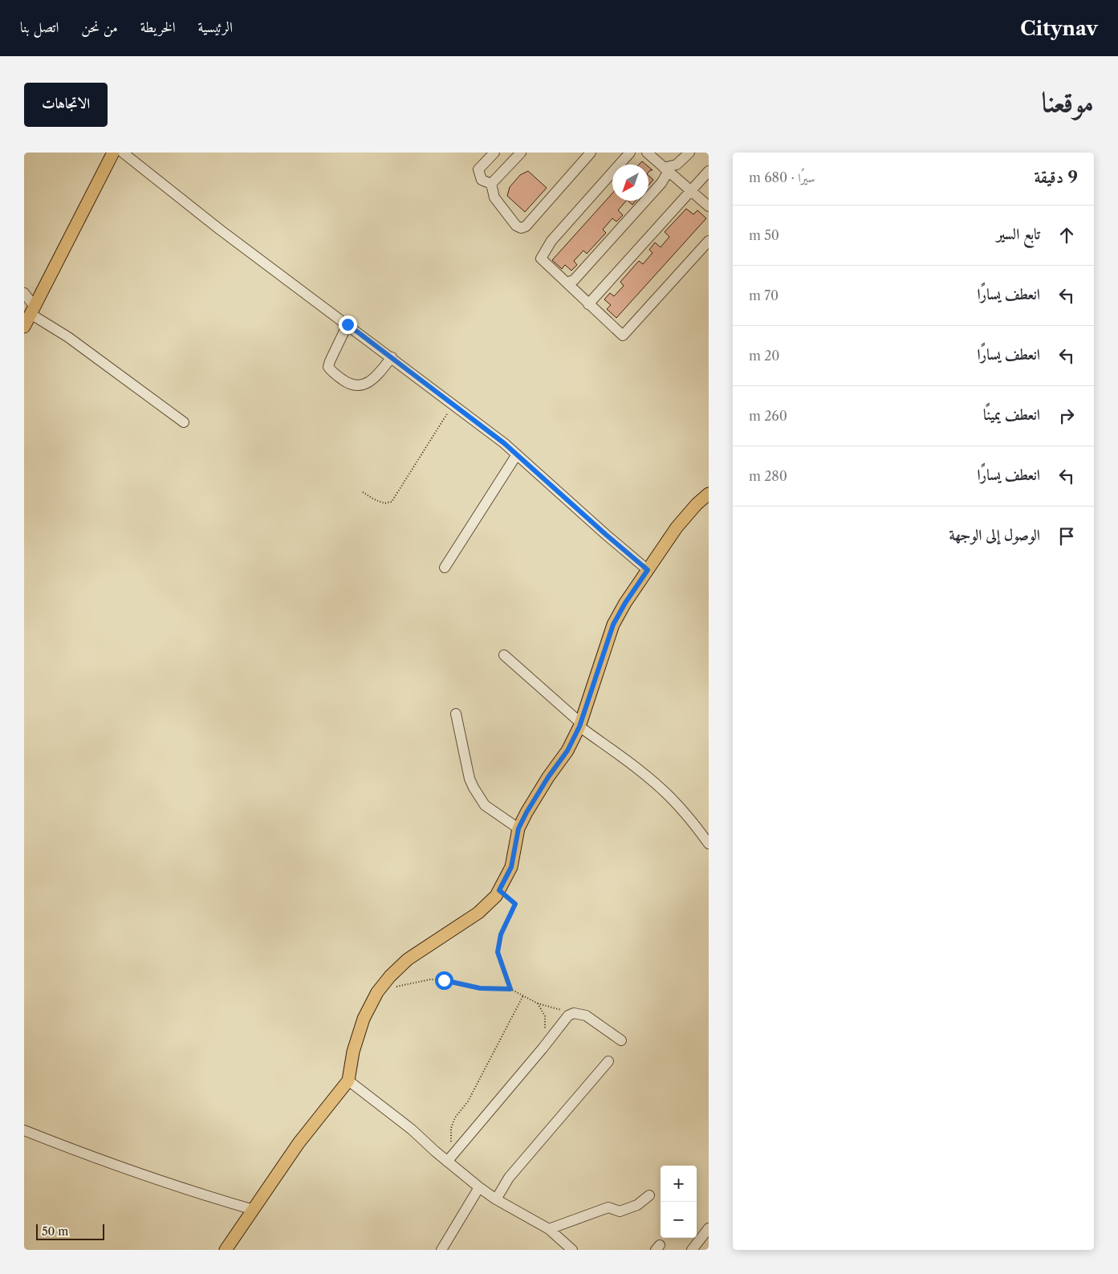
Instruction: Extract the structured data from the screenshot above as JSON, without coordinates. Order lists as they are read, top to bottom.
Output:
{
  "scale_bar": "50 m",
  "north": "bottom left",
  "page": {
    "header": "Citynav",
    "nav": [
      "الرئيسية",
      "الخريطة",
      "من نحن",
      "اتصل بنا"
    ],
    "title": "موقعنا",
    "buttons": "الاتجاهات",
    "heading": ["9 دقيقة", "سيرًا · 680 m"],
    "list": [
      ["تابع السير", "50 m"],
      ["انعطف يسارًا", "70 m"],
      ["انعطف يسارًا", "20 m"],
      ["انعطف يمينًا", "260 m"],
      ["انعطف يسارًا", "280 m"],
      "الوصول إلى الوجهة"
    ],
    "map_buttons": ["+", "−"],
    "scale": "50 m"
  }
}
